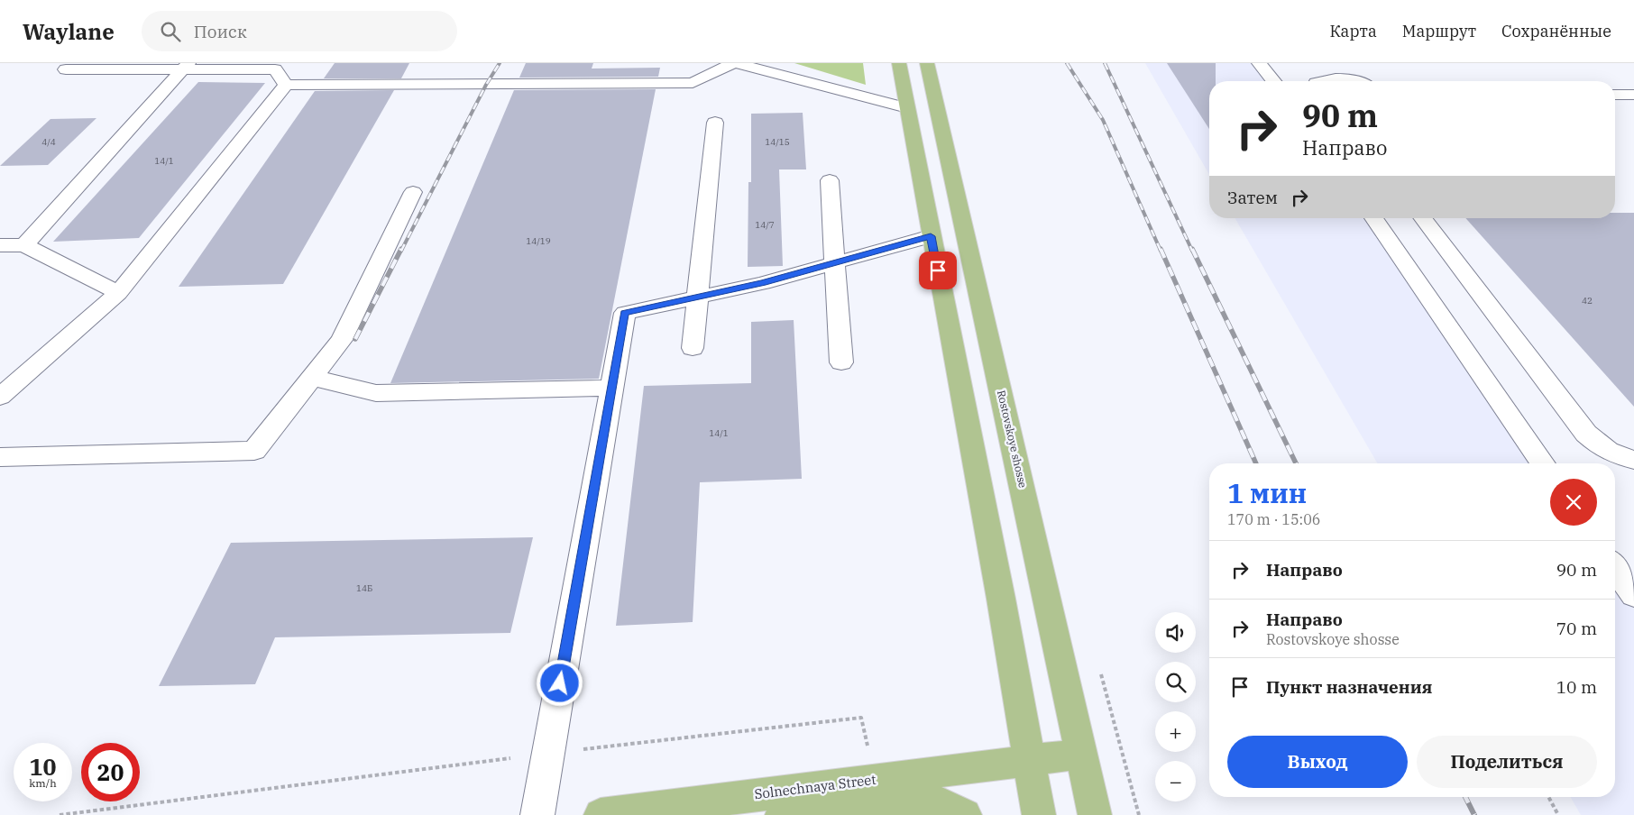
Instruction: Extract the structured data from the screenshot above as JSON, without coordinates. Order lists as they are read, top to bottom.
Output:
{
  "streets": {
    "main road": ["Rostovskoye shosse", "Solnechnaya Street"]
  },
  "crossings": [
    ["Rostovskoye shosse", "Solnechnaya Street"]
  ],
  "house_numbers": [
    "4/4",
    "14/15",
    "14/1",
    "14/7",
    "14/19",
    "42",
    "14/1",
    "14Б"
  ],
  "page": {
    "header": "Waylane",
    "search": "Поиск",
    "nav": ["Карта", "Маршрут", "Сохранённые"],
    "turn": ["90 m", "Направо"],
    "then": "Затем",
    "heading": ["1 мин", "170 m · 15:06"],
    "list": [
      {
        "name": "Направо",
        "value": "90 m"
      },
      {
        "name": "Направо",
        "note": "Rostovskoye shosse",
        "value": "70 m"
      },
      {
        "name": "Пункт назначения",
        "value": "10 m"
      }
    ],
    "map_buttons": ["+", "−"],
    "buttons": ["Выход", "Поделиться"],
    "speed": "10 km/h",
    "limit": "20"
  }
}
